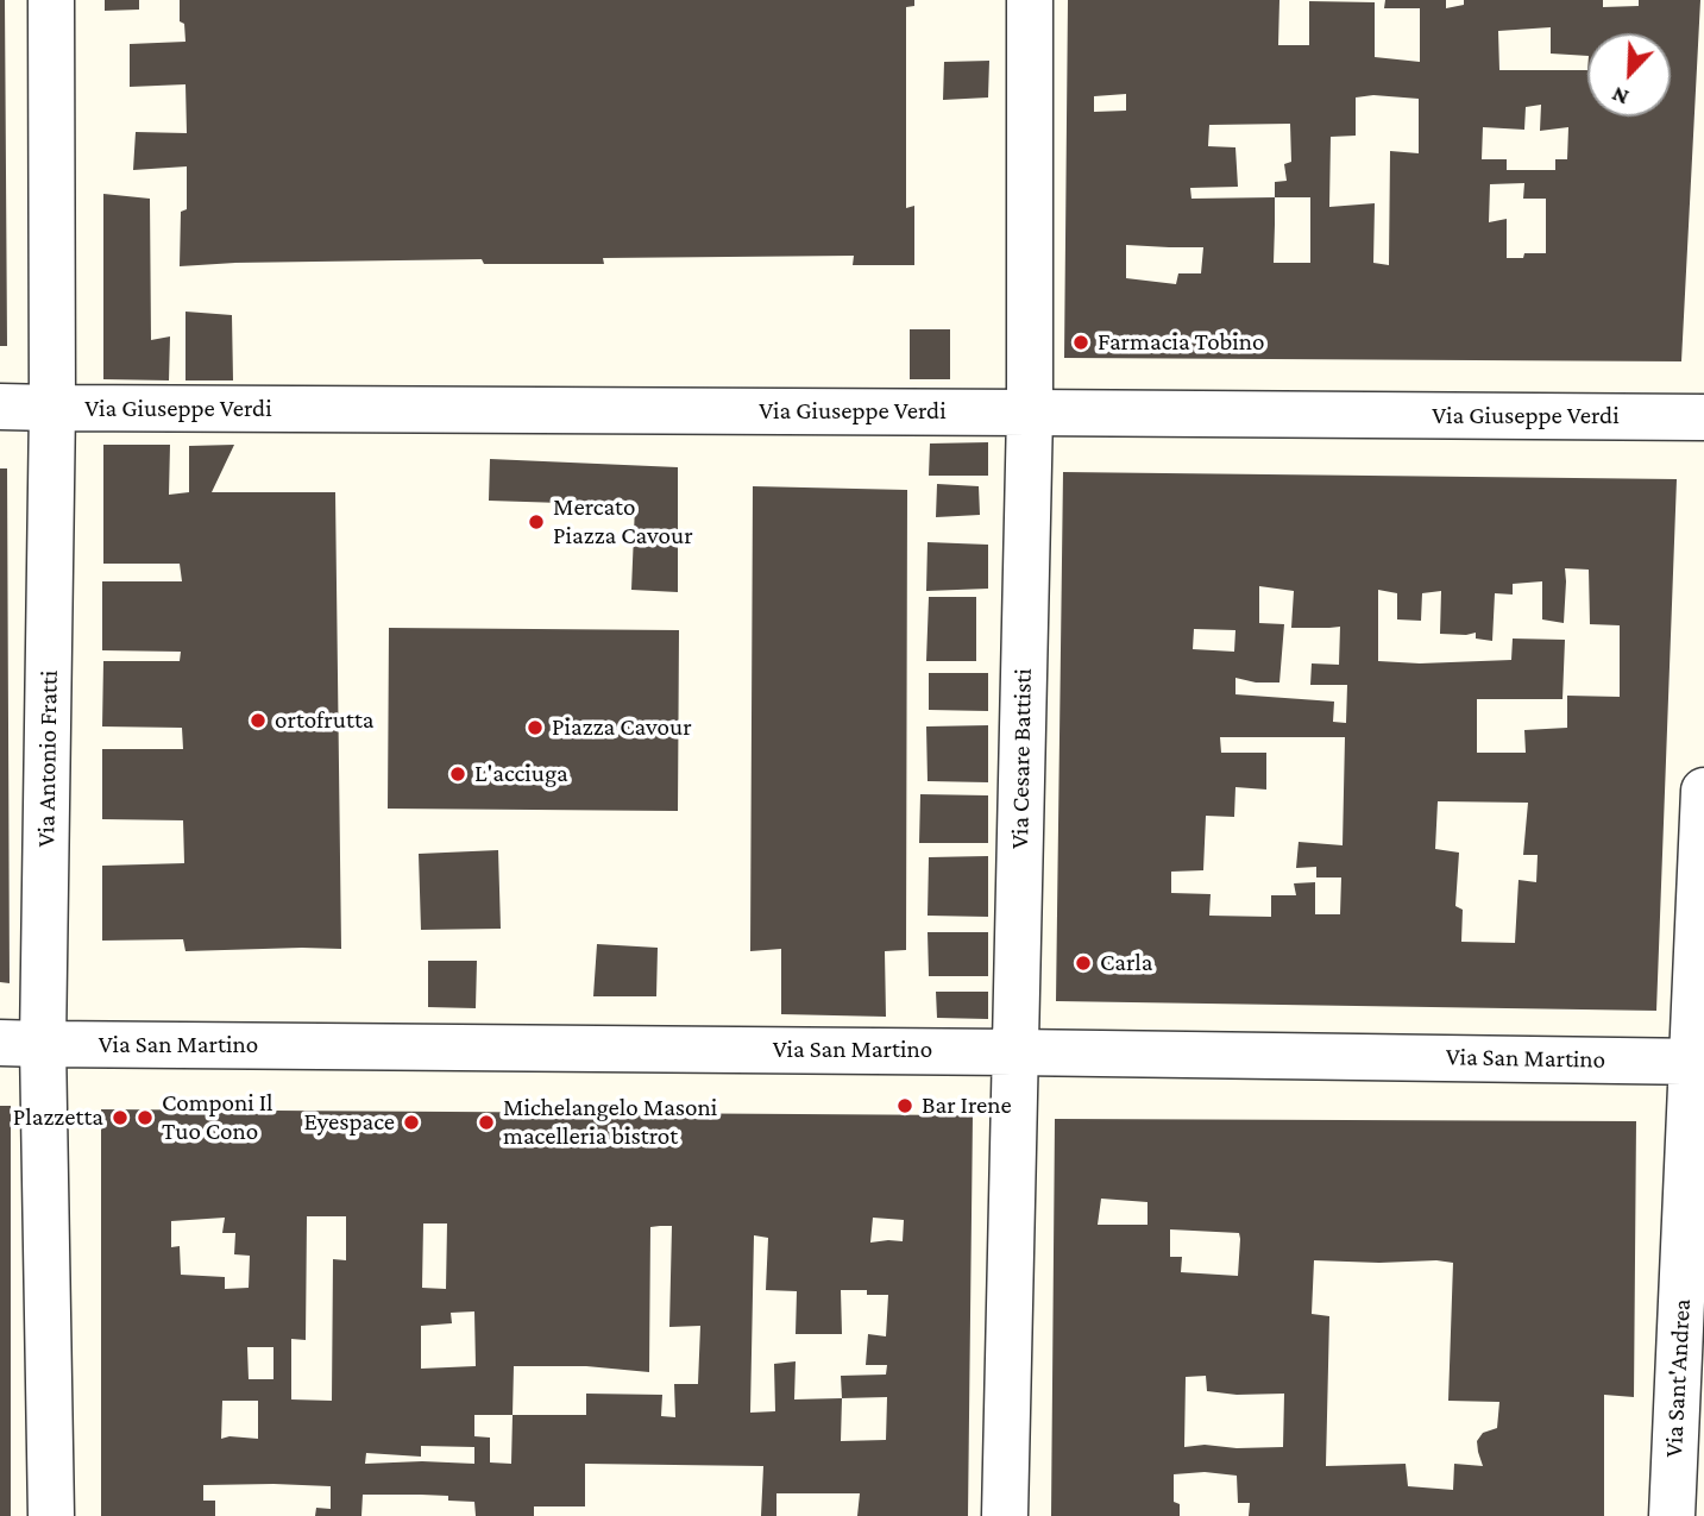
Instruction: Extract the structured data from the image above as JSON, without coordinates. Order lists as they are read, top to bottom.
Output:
{
  "streets": {
    "street": [
      "Via Giuseppe Verdi",
      "Via Antonio Fratti",
      "Via Cesare Battisti",
      "Via San Martino",
      "Via Sant'Andrea"
    ]
  },
  "crossings": [
    ["Via Giuseppe Verdi", "Via Antonio Fratti"],
    ["Via Giuseppe Verdi", "Via Cesare Battisti"],
    ["Via Antonio Fratti", "Via San Martino"],
    ["Via Cesare Battisti", "Via San Martino"],
    ["Via San Martino", "Via Sant'Andrea"]
  ],
  "places": [
    "Farmacia Tobino",
    "Mercato Piazza Cavour",
    "ortofrutta",
    "Piazza Cavour",
    "L'acciuga",
    "Carla",
    "Bar Irene",
    "Plazzetta",
    "Componi Il Tuo Cono",
    "Eyespace",
    "Michelangelo Masoni macelleria bistrot"
  ],
  "north": "bottom left"
}
